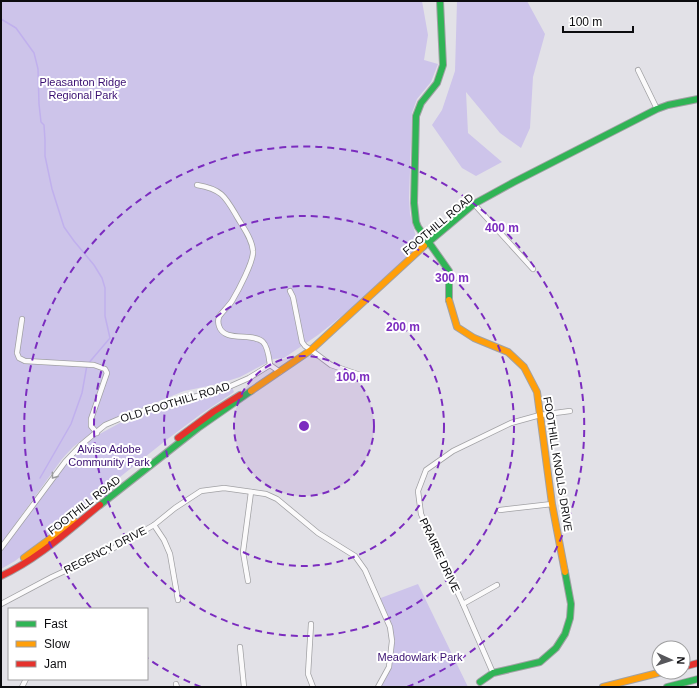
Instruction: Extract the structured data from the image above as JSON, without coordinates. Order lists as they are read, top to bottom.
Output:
{
  "streets": {
    "main road": ["FOOTHILL ROAD", "FOOTHILL KNOLLS DRIVE"],
    "street": ["OLD FOOTHILL ROAD", "REGENCY DRIVE", "PRAIRIE DRIVE"]
  },
  "crossings": [
    ["FOOTHILL ROAD", "FOOTHILL KNOLLS DRIVE"],
    ["FOOTHILL KNOLLS DRIVE", "PRAIRIE DRIVE"]
  ],
  "one_way": ["OLD FOOTHILL ROAD"],
  "parks": ["Pleasanton Ridge Regional Park", "Alviso Adobe Community Park", "Meadowlark Park"],
  "legend": ["Fast", "Slow", "Jam"],
  "scale_bar": "100 m",
  "north": "right",
  "rings": [
    "400 m",
    "300 m",
    "200 m",
    "100 m"
  ]
}
